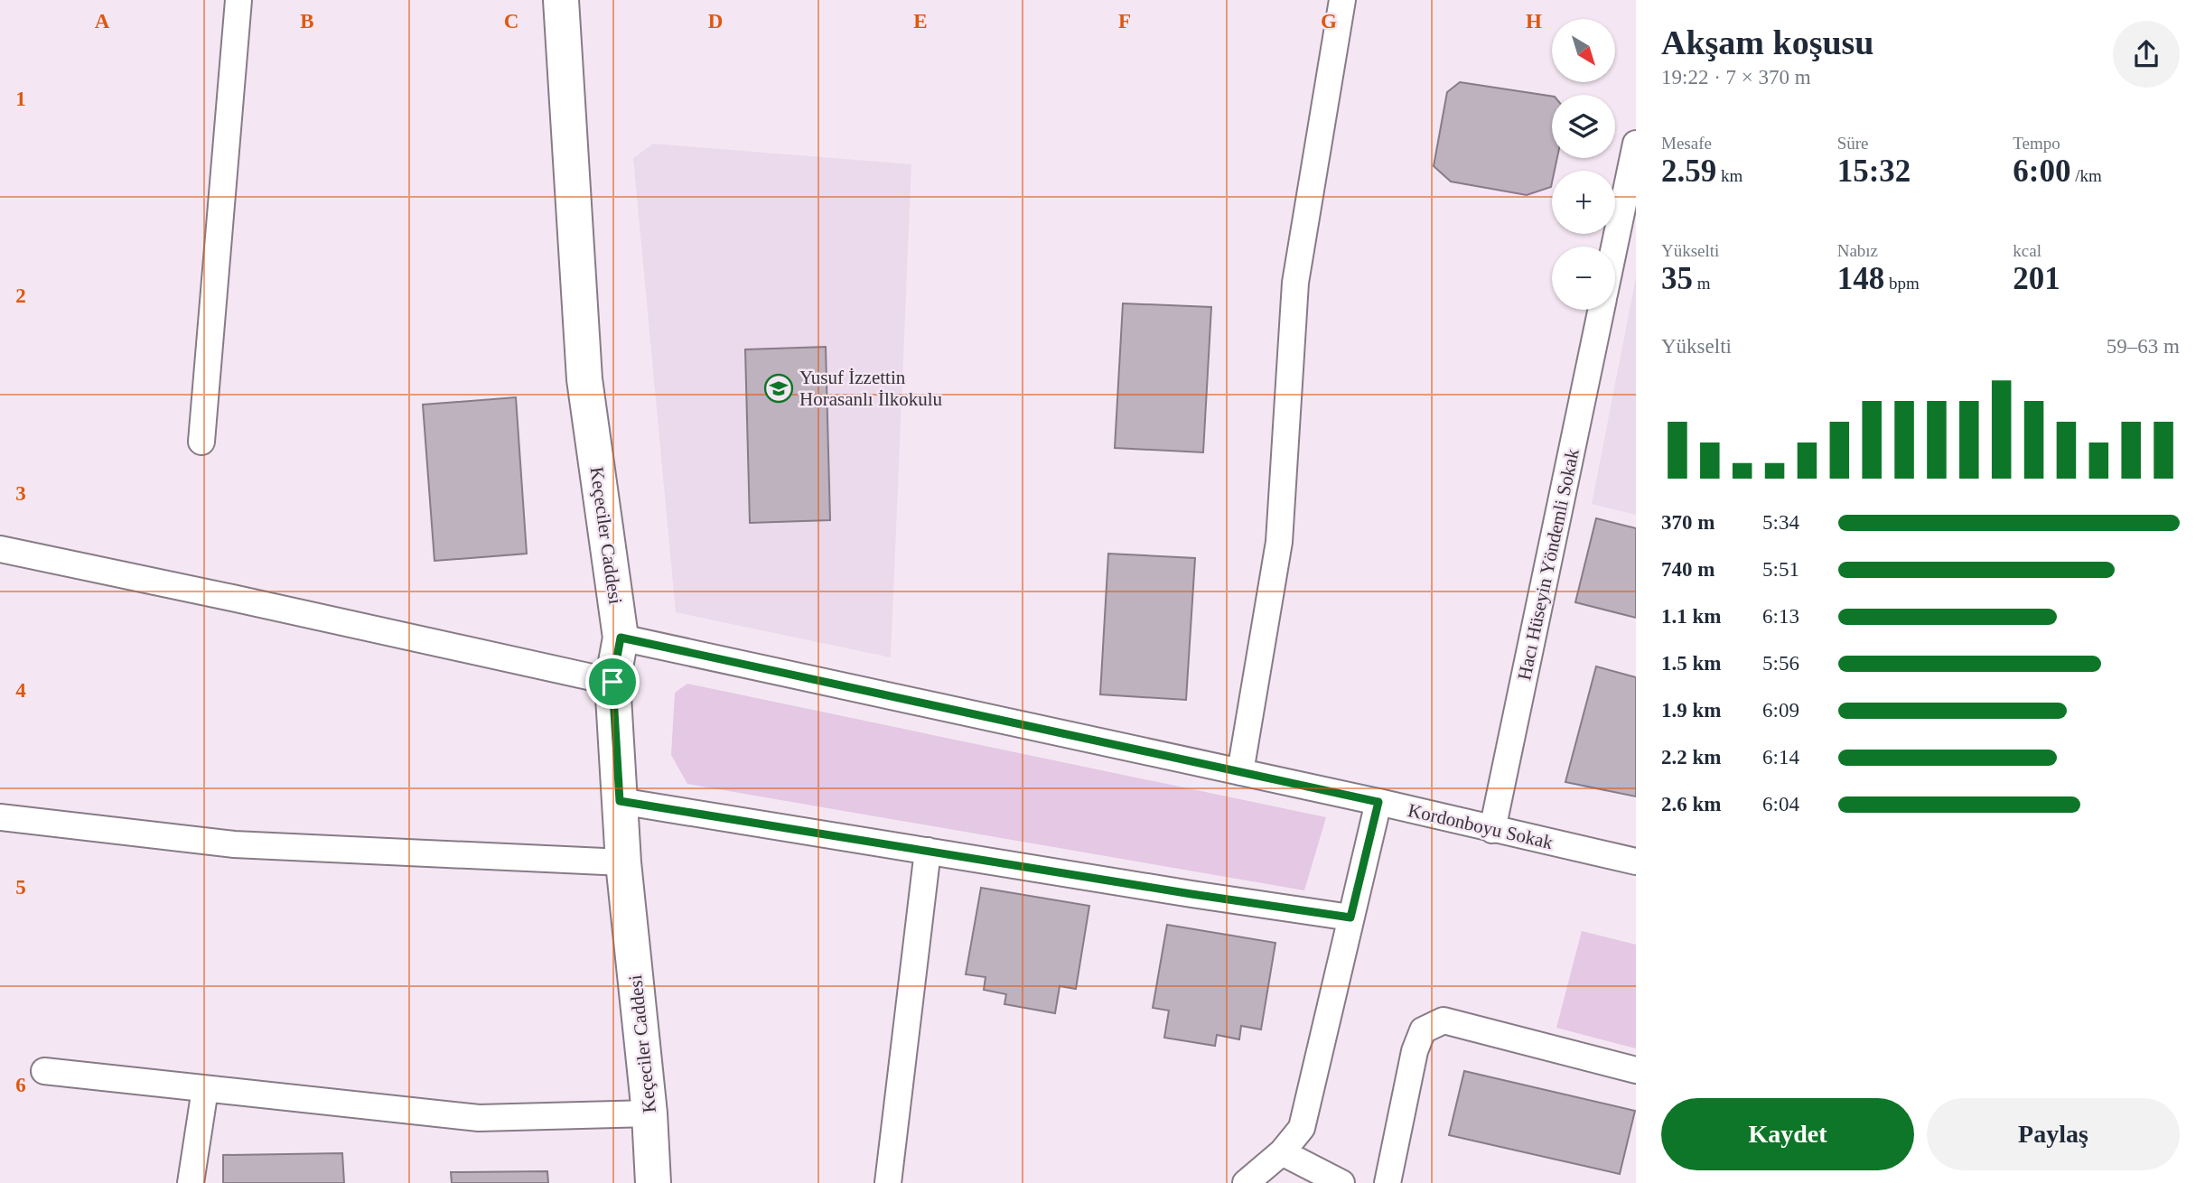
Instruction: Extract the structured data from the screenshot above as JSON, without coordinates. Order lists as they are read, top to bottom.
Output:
{
  "streets": {
    "street": ["Keçeciler Caddesi", "Hacı Hüseyin Yöndemli Sokak", "Kordonboyu Sokak"]
  },
  "crossings": [
    ["Keçeciler Caddesi", "Kordonboyu Sokak"],
    ["Hacı Hüseyin Yöndemli Sokak", "Kordonboyu Sokak"]
  ],
  "places": {
    "school or university": ["Yusuf İzzettin Horasanlı İlkokulu"]
  },
  "north": "bottom right",
  "page": {
    "heading": ["Akşam koşusu", "19:22 · 7 × 370 m"],
    "map_buttons": ["+", "−"],
    "stats": [
      ["Mesafe", "2.59 km"],
      ["Süre", "15:32"],
      ["Tempo", "6:00 /km"],
      ["Yükselti", "35 m"],
      ["Nabız", "148 bpm"],
      ["kcal", "201"]
    ],
    "chart": ["Yükselti", "59–63 m"],
    "list": [
      {
        "name": "370 m",
        "note": "5:34"
      },
      {
        "name": "740 m",
        "note": "5:51"
      },
      {
        "name": "1.1 km",
        "note": "6:13"
      },
      {
        "name": "1.5 km",
        "note": "5:56"
      },
      {
        "name": "1.9 km",
        "note": "6:09"
      },
      {
        "name": "2.2 km",
        "note": "6:14"
      },
      {
        "name": "2.6 km",
        "note": "6:04"
      }
    ],
    "buttons": ["Kaydet", "Paylaş"]
  },
  "grid": {
    "columns": [
      "A",
      "B",
      "C",
      "D",
      "E",
      "F",
      "G",
      "H"
    ],
    "rows": [
      "1",
      "2",
      "3",
      "4",
      "5",
      "6"
    ]
  }
}
